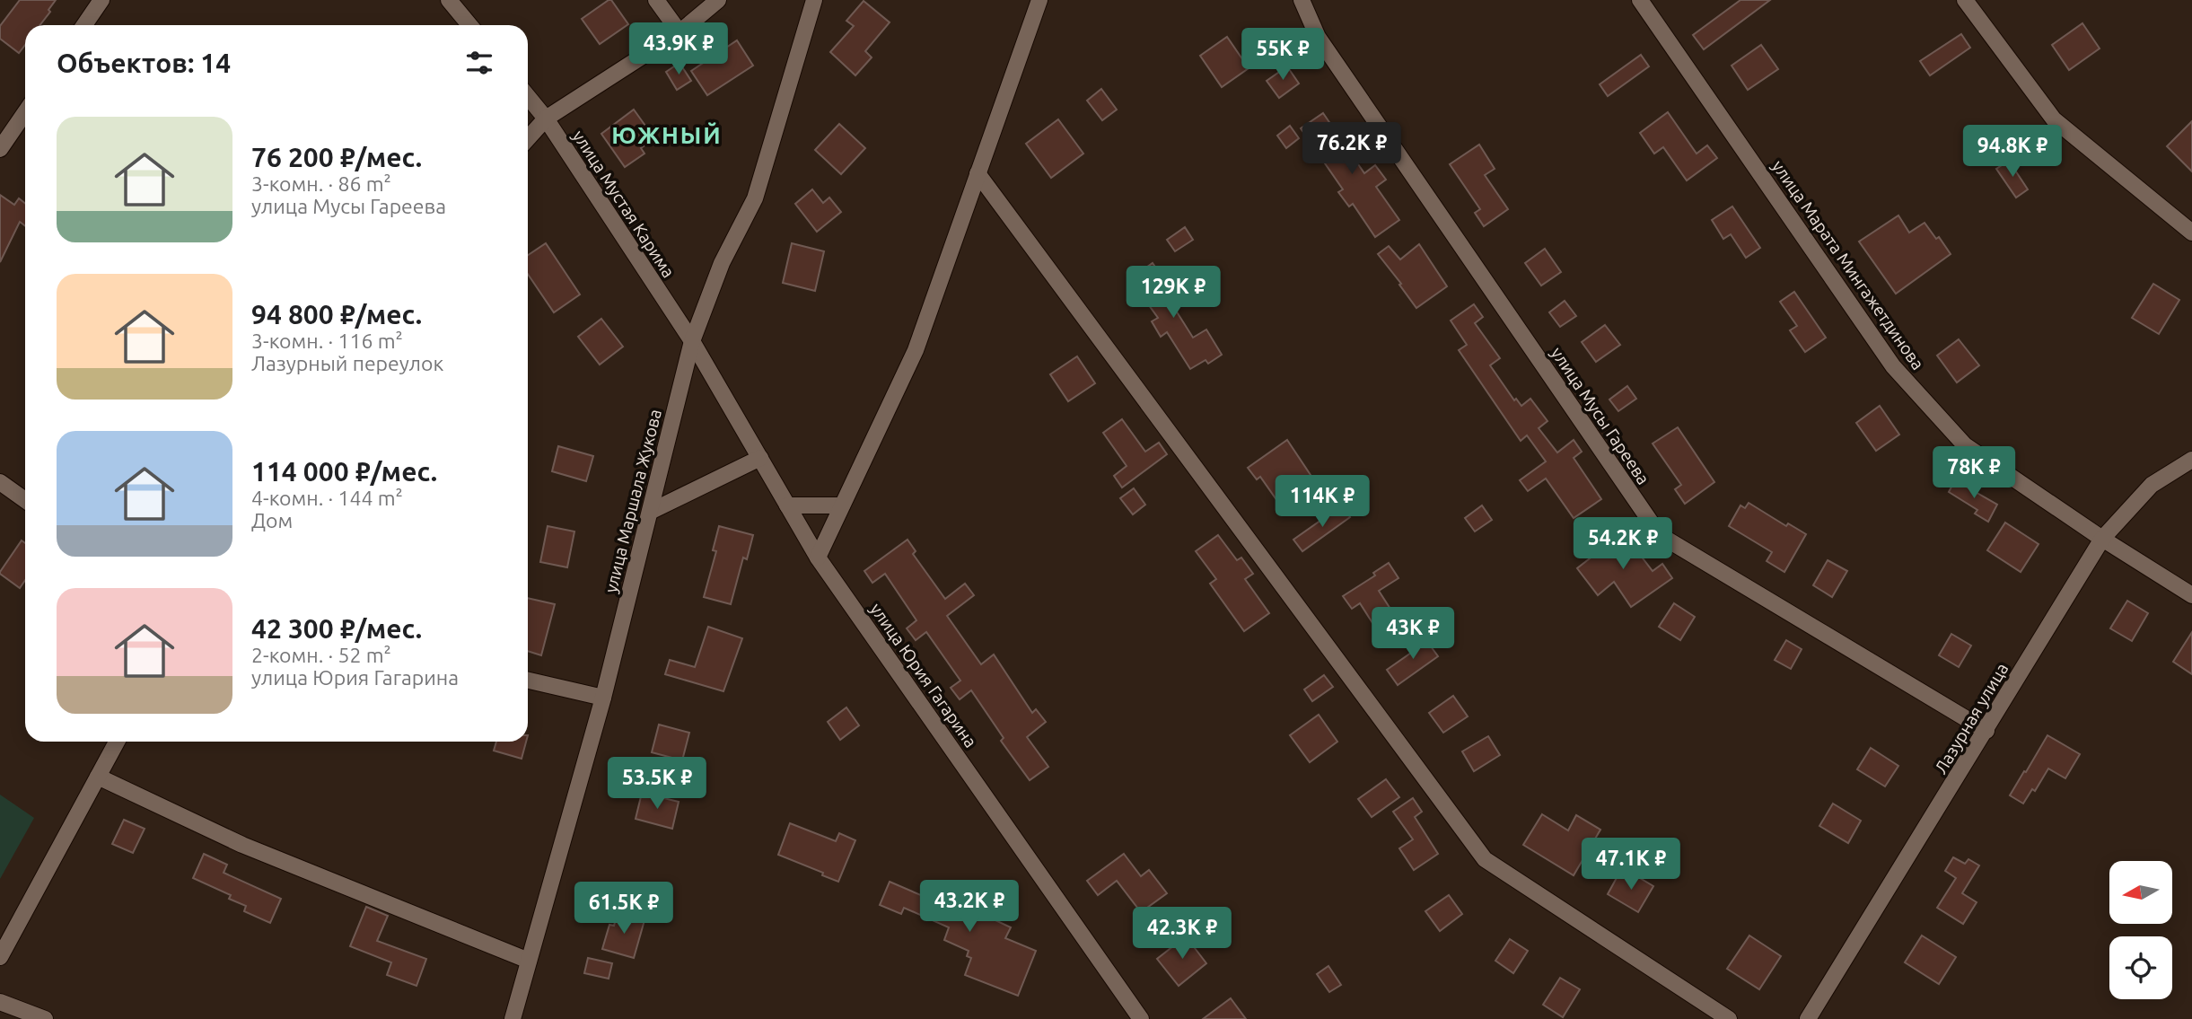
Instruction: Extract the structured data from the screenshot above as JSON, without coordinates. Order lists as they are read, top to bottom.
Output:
{
  "streets": {
    "street": [
      "улица Мустая Карима",
      "улица Марата Мингажетдинова",
      "улица Мусы Гареева",
      "улица Маршала Жукова",
      "улица Юрия Гагарина",
      "Лазурная улица"
    ]
  },
  "crossings": [
    ["улица Мустая Карима", "улица Маршала Жукова"],
    ["улица Мустая Карима", "улица Юрия Гагарина"],
    ["улица Марата Мингажетдинова", "Лазурная улица"],
    ["улица Мусы Гареева", "Лазурная улица"],
    ["улица Маршала Жукова", "улица Юрия Гагарина"]
  ],
  "districts": ["ЮЖНЫЙ"],
  "north": "left",
  "page": {
    "price": [
      "43.9K ₽",
      "55K ₽",
      "76.2K ₽",
      "94.8K ₽",
      "129K ₽",
      "78K ₽",
      "114K ₽",
      "54.2K ₽",
      "43K ₽",
      "53.5K ₽",
      "47.1K ₽",
      "43.2K ₽",
      "61.5K ₽",
      "42.3K ₽"
    ],
    "heading": "Объектов: 14",
    "list": [
      {
        "name": "76 200 ₽/мес.",
        "note": "3-комн. · 86 m² · улица Мусы Гареева"
      },
      {
        "name": "94 800 ₽/мес.",
        "note": "3-комн. · 116 m² · Лазурный переулок"
      },
      {
        "name": "114 000 ₽/мес.",
        "note": "4-комн. · 144 m² · Дом"
      },
      {
        "name": "42 300 ₽/мес.",
        "note": "2-комн. · 52 m² · улица Юрия Гагарина"
      }
    ]
  }
}
